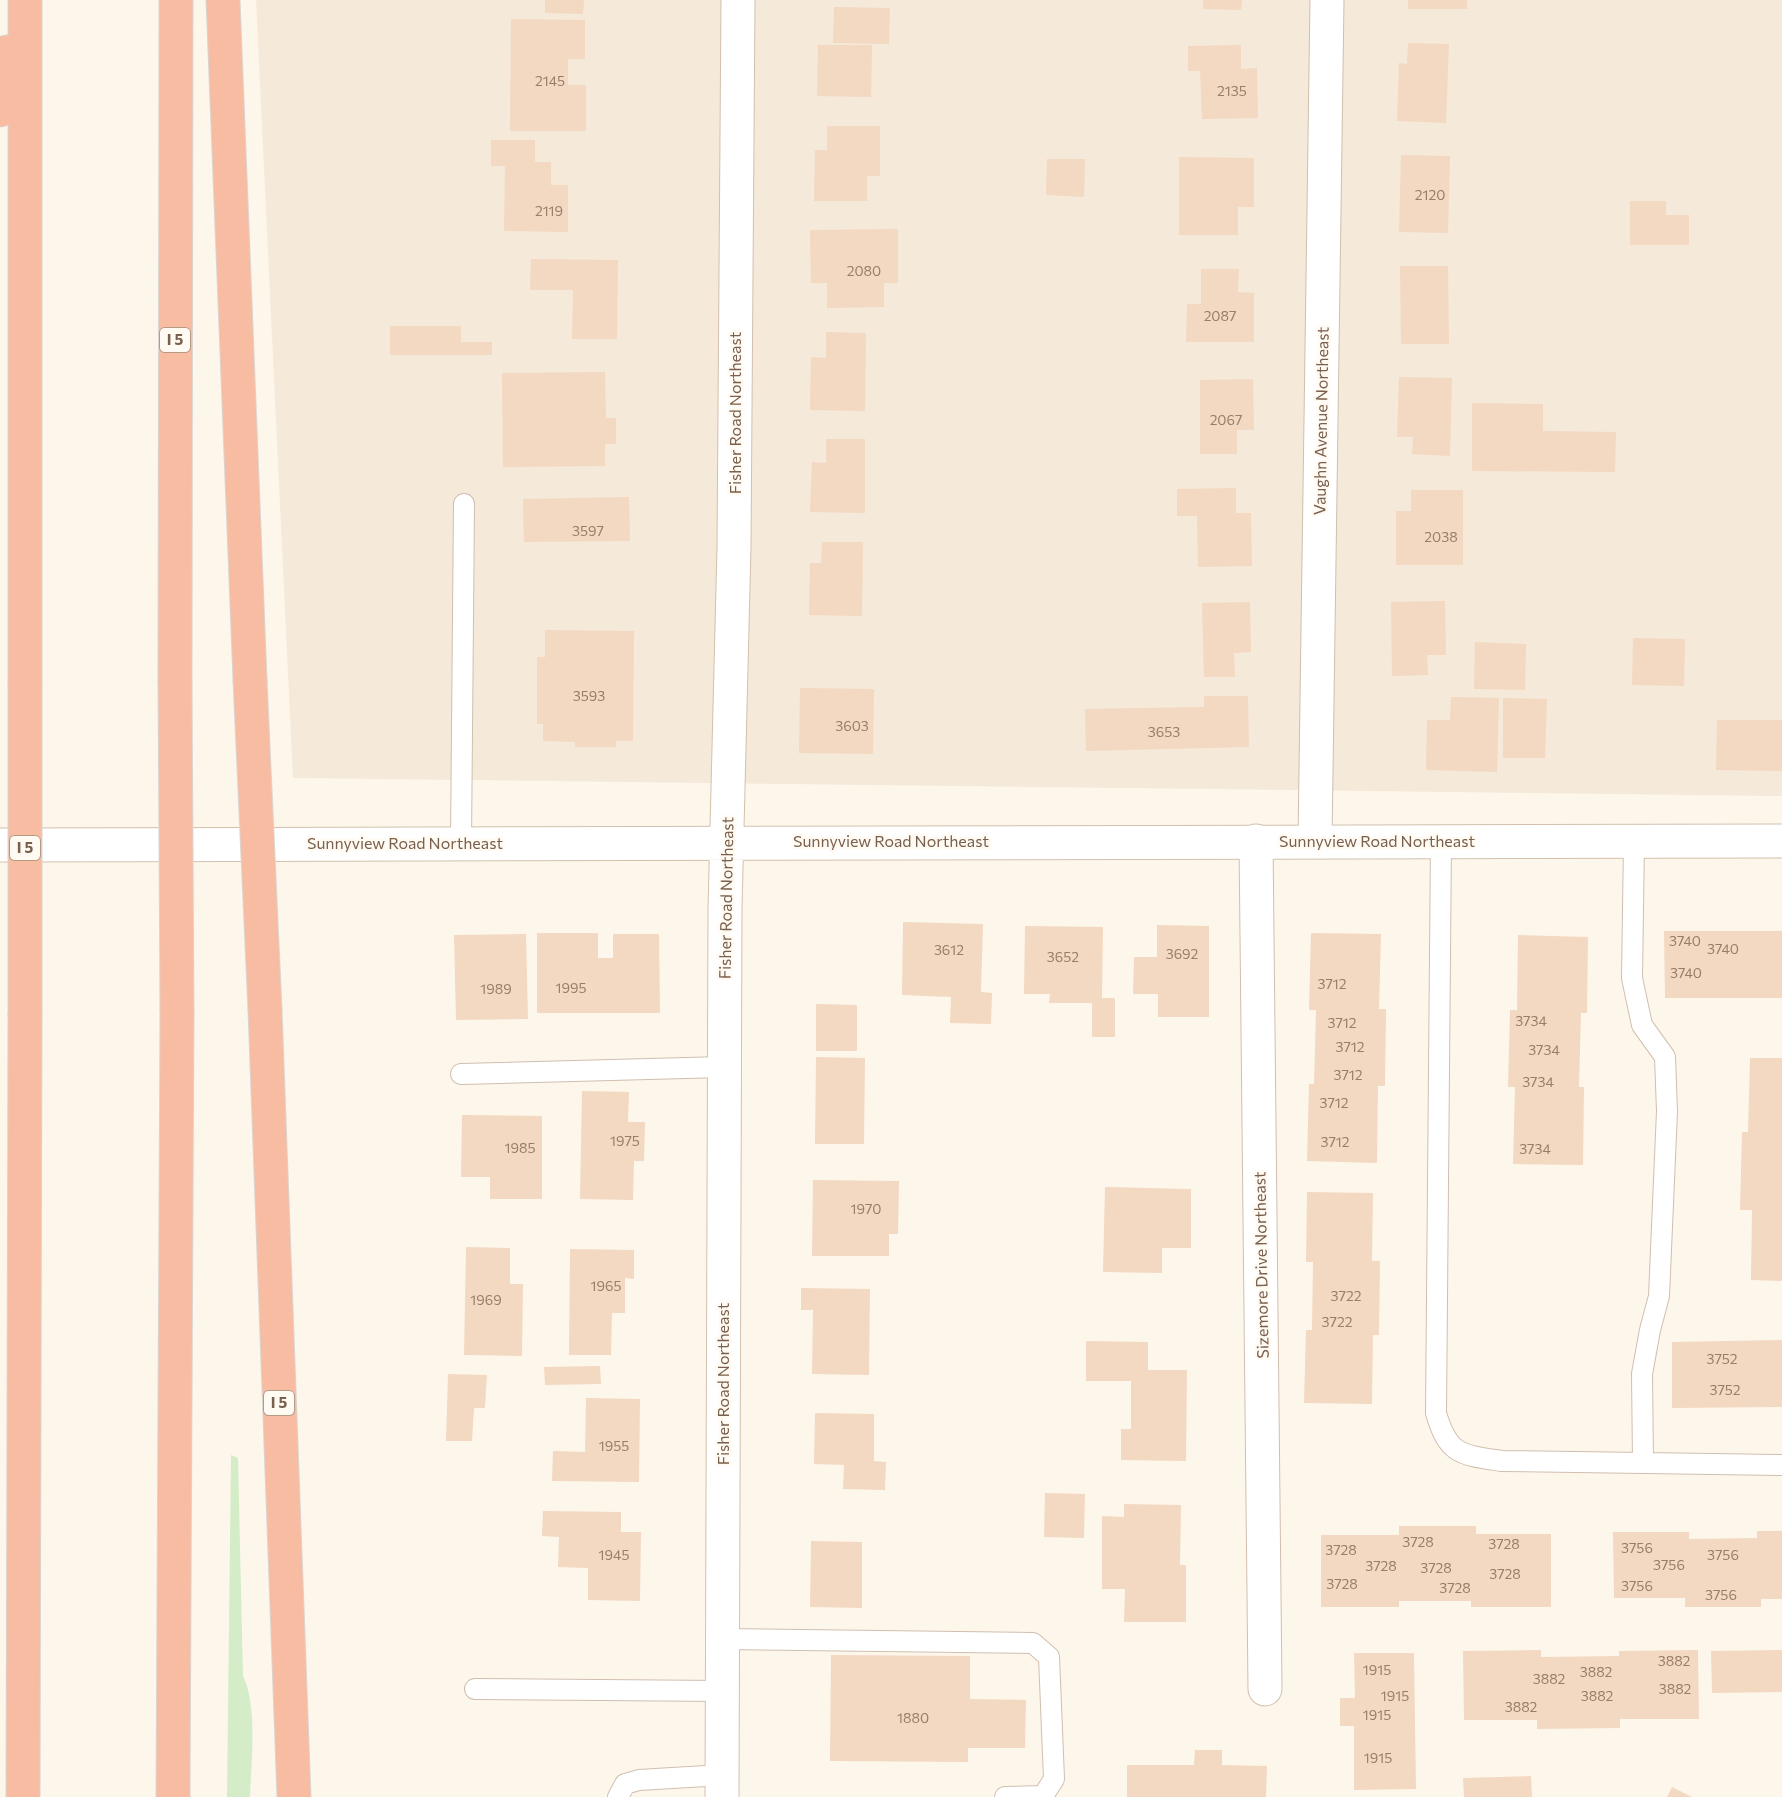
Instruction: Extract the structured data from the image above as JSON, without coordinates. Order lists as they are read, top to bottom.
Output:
{
  "streets": {
    "highway": ["I 5"],
    "street": [
      "Fisher Road Northeast",
      "Vaughn Avenue Northeast",
      "Sunnyview Road Northeast",
      "Sizemore Drive Northeast"
    ]
  },
  "crossings": [
    ["Fisher Road Northeast", "Sunnyview Road Northeast"],
    ["Vaughn Avenue Northeast", "Sunnyview Road Northeast"],
    ["Sunnyview Road Northeast", "Sizemore Drive Northeast"]
  ],
  "house_numbers": [
    "2145",
    "2135",
    "2120",
    "2119",
    "2080",
    "2087",
    "2067",
    "3597",
    "2038",
    "3593",
    "3603",
    "3653",
    "3740",
    "3740",
    "3612",
    "3692",
    "3652",
    "3740",
    "3712",
    "1995",
    "1989",
    "3734",
    "3712",
    "3712",
    "3734",
    "3712",
    "3734",
    "3712",
    "1975",
    "3712",
    "1985",
    "3734",
    "1970",
    "1965",
    "3722",
    "1969",
    "3722",
    "3752",
    "3752",
    "1955",
    "3728",
    "3728",
    "3756",
    "3728",
    "1945",
    "3756",
    "3756",
    "3728",
    "3728",
    "3728",
    "3728",
    "3756",
    "3728",
    "3756",
    "3882",
    "1915",
    "3882",
    "3882",
    "3882",
    "1915",
    "3882",
    "3882",
    "1915",
    "1880",
    "1915"
  ]
}
